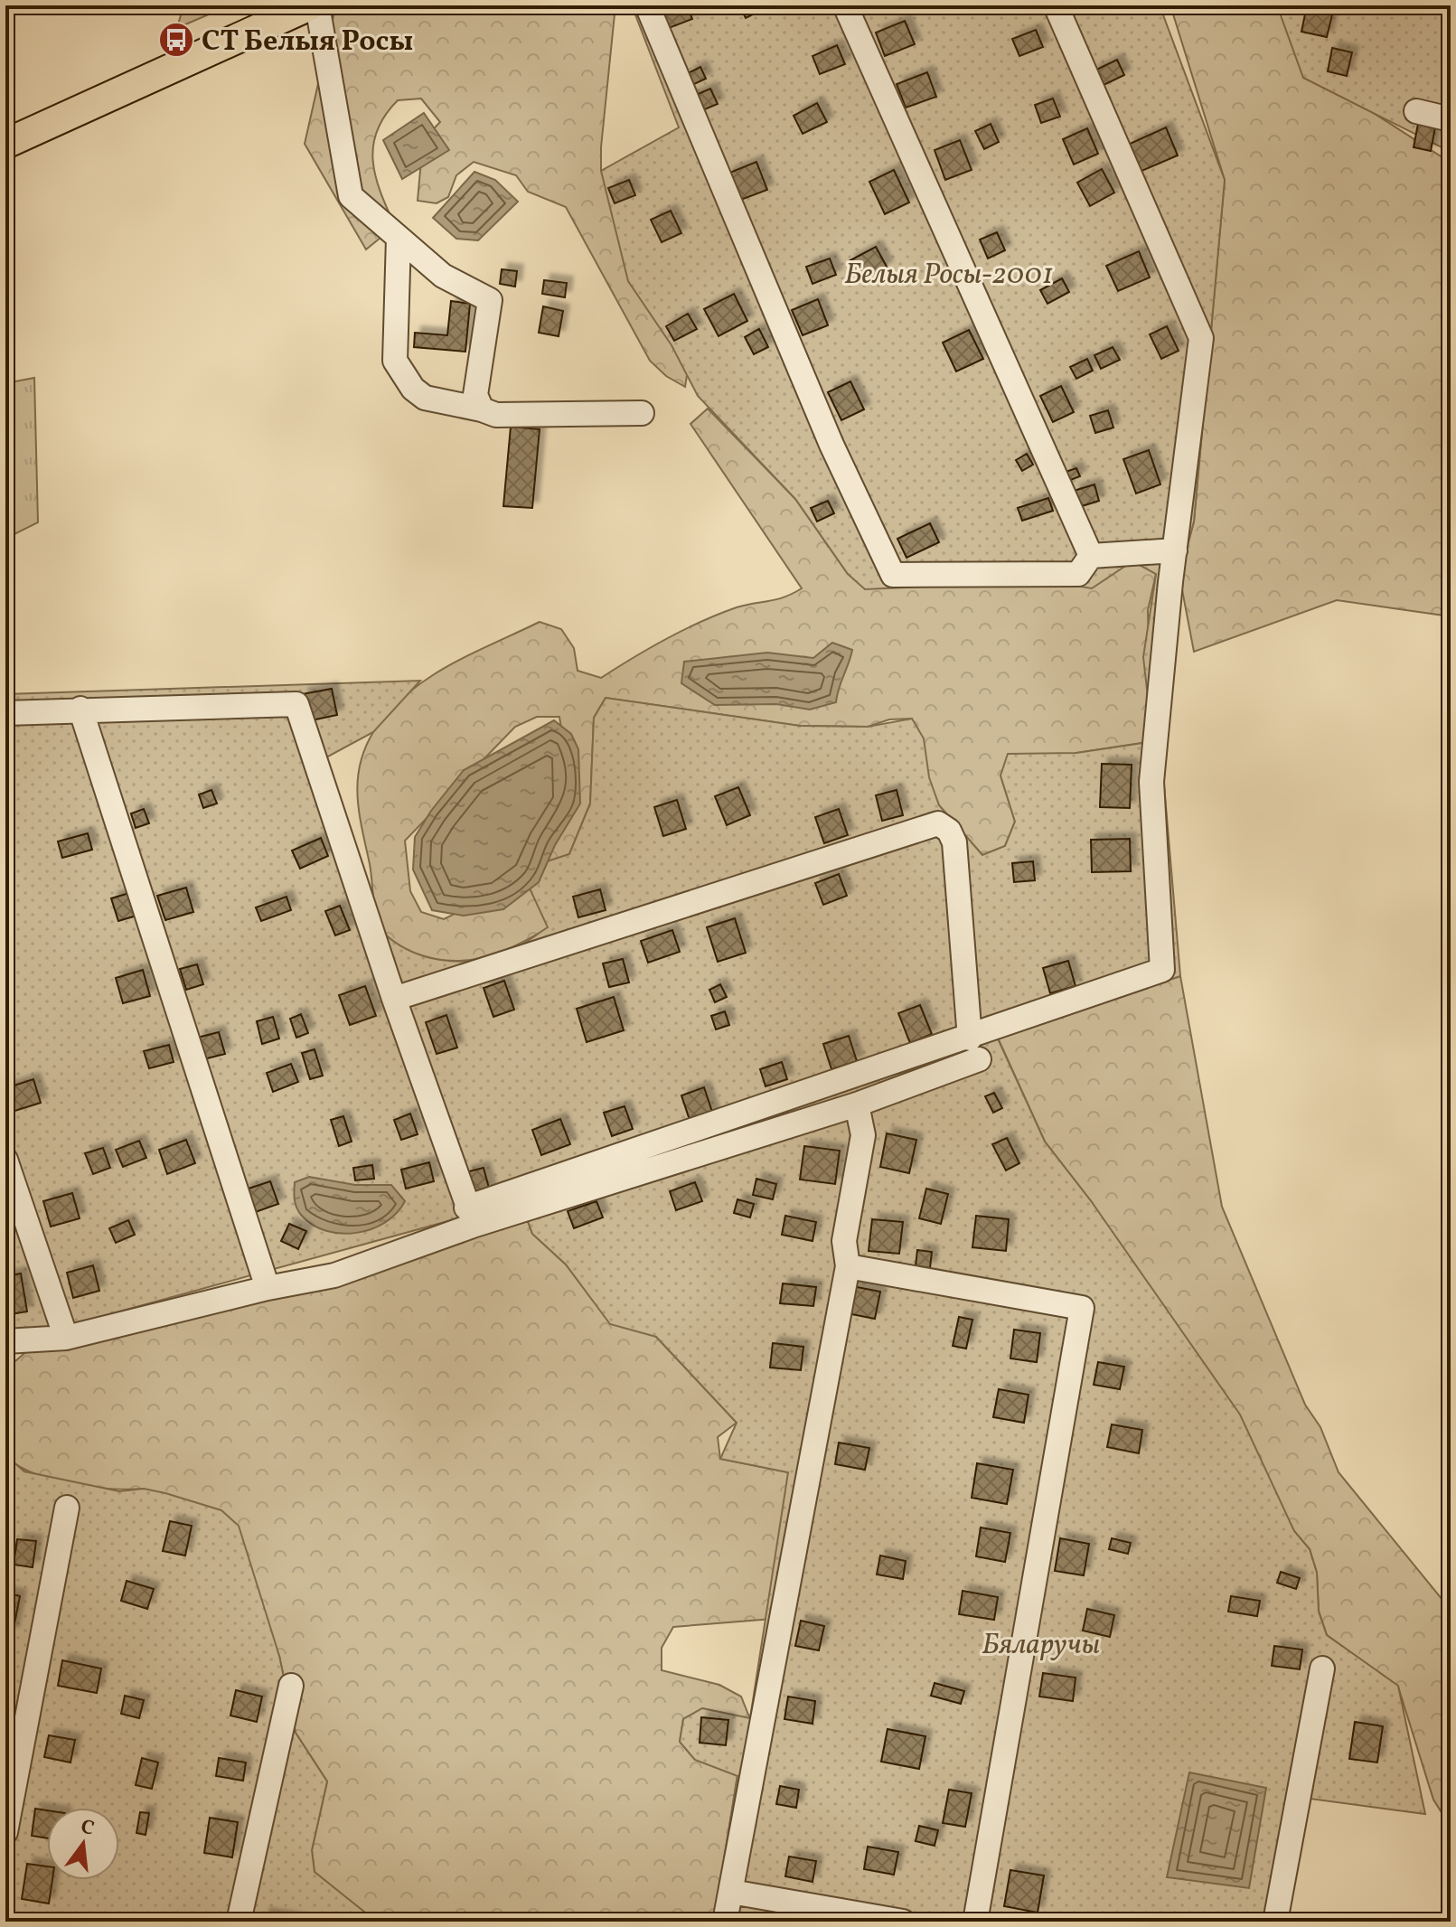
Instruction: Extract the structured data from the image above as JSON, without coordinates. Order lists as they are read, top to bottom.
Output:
{
  "parks": ["Белыя Росы-2001", "Бяларучы"],
  "places": {
    "bus stop": ["СТ Белыя Росы"]
  },
  "north": "top"
}
